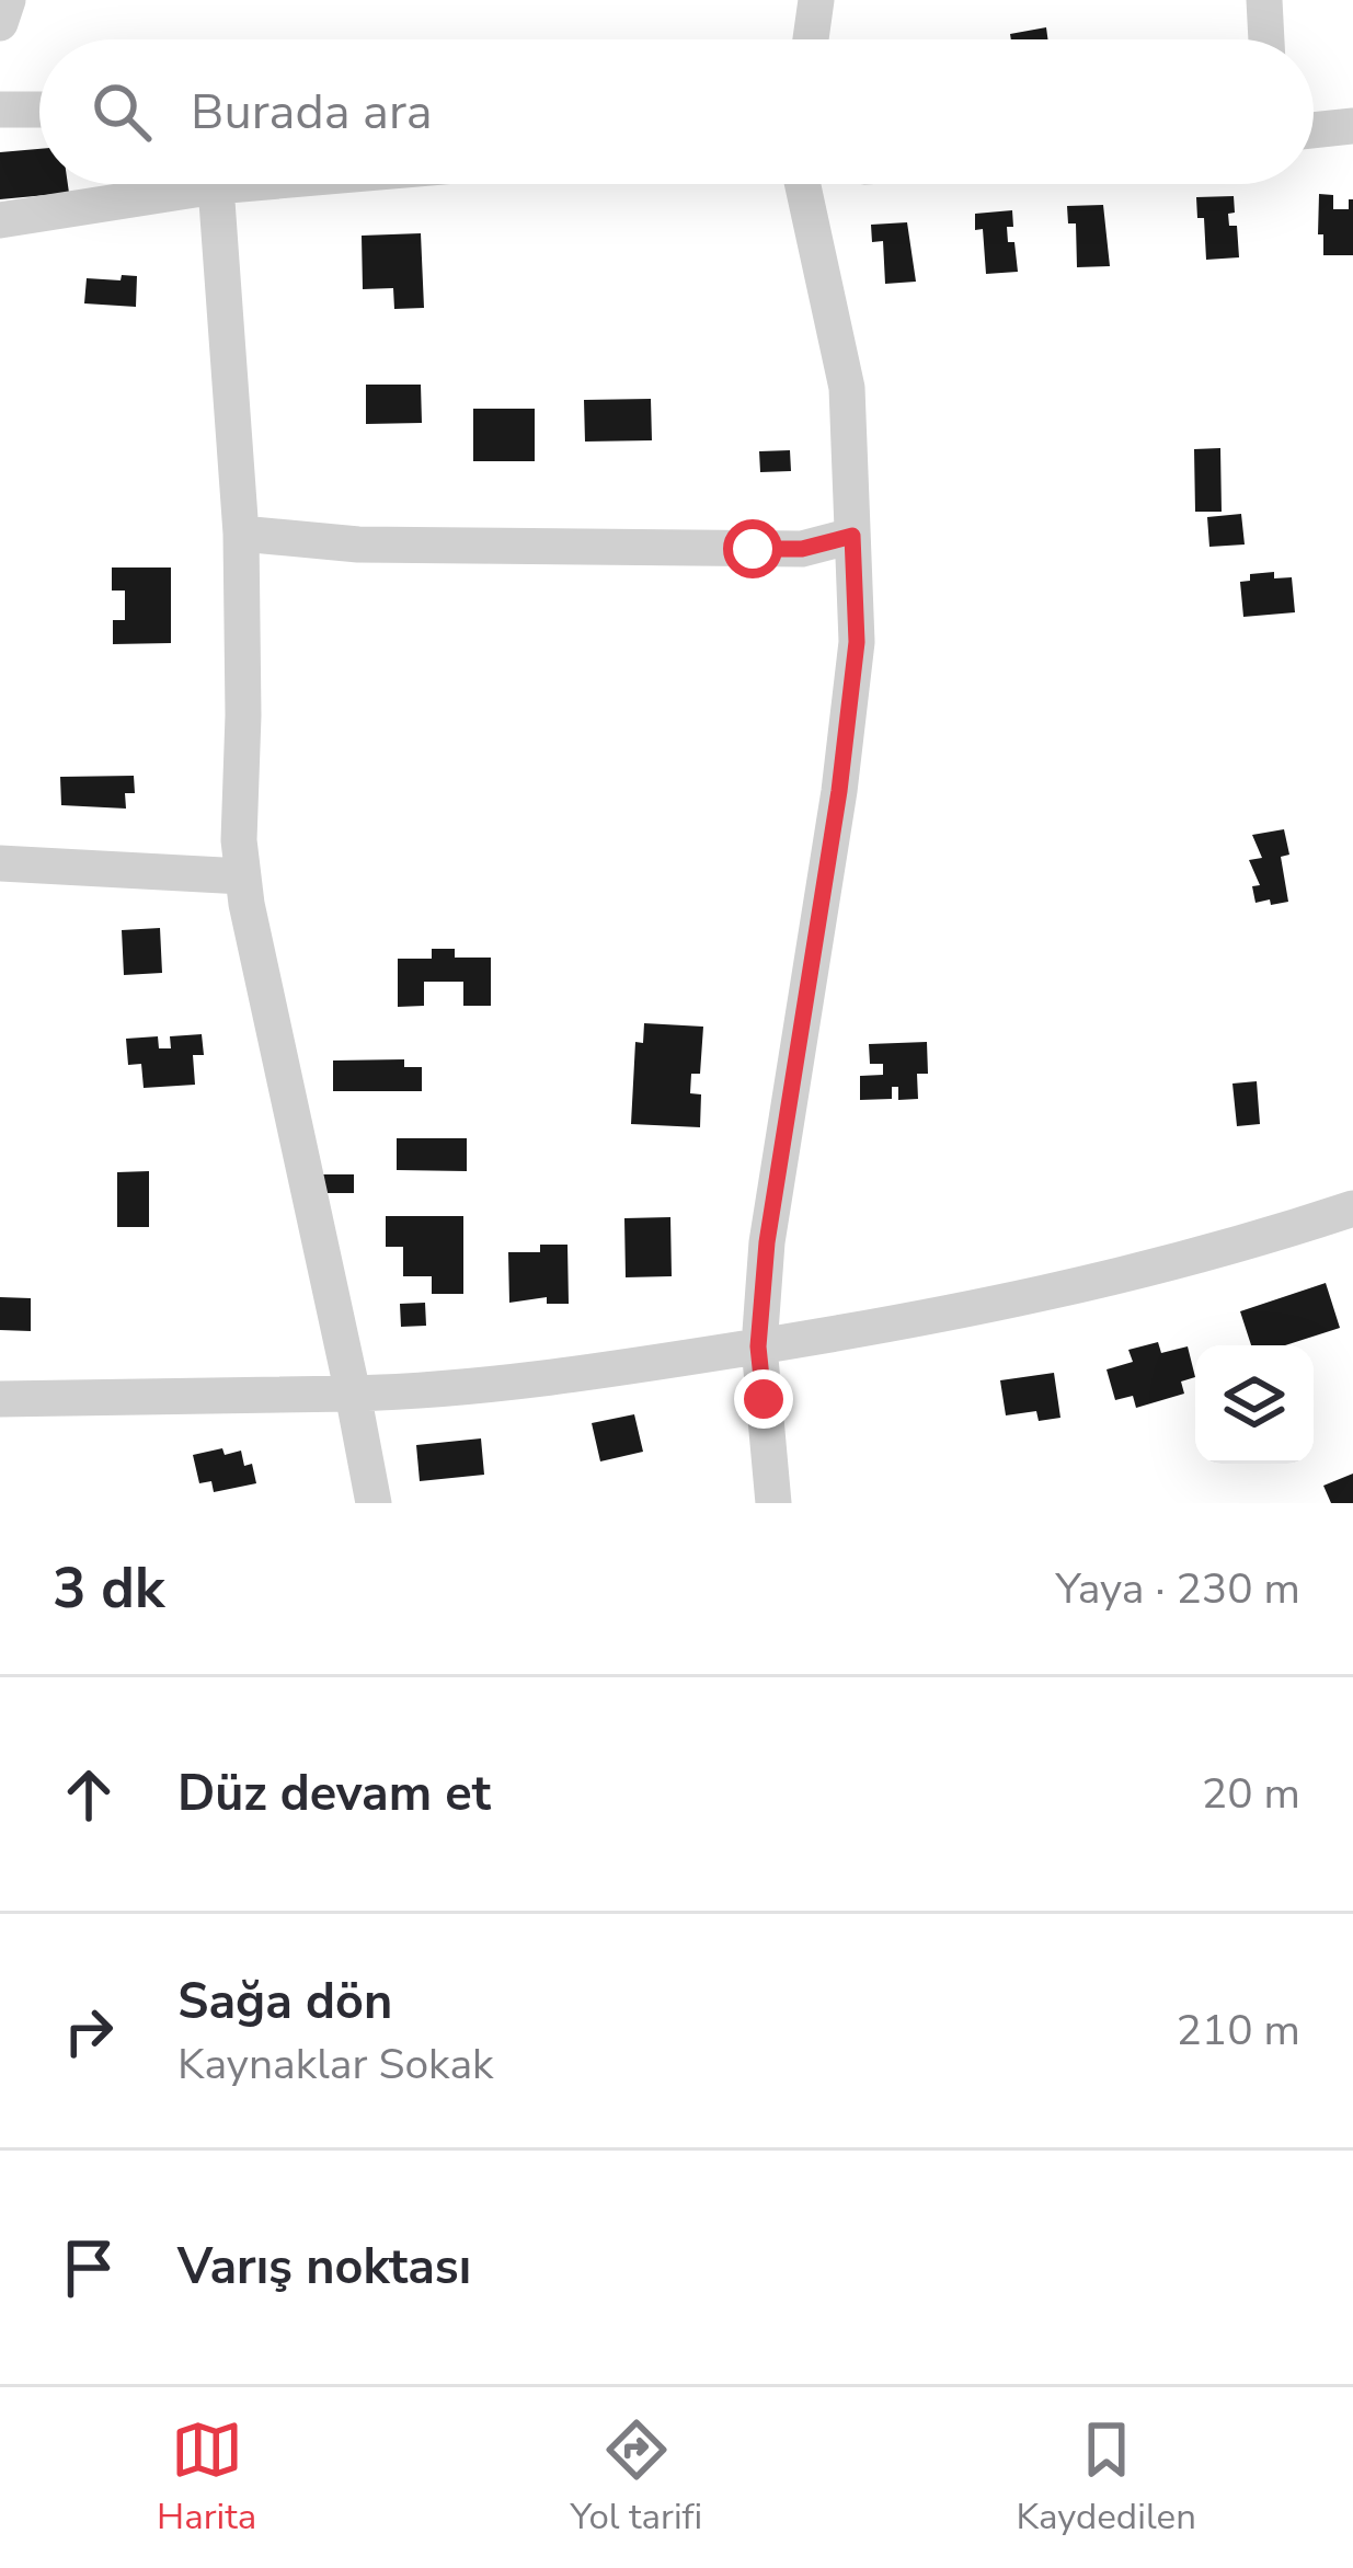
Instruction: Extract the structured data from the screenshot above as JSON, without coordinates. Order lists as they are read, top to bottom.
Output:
{
  "page": {
    "search": "Burada ara",
    "heading": ["3 dk", "Yaya · 230 m"],
    "list": [
      ["Düz devam et", "20 m"],
      ["Sağa dön", "Kaynaklar Sokak", "210 m"],
      "Varış noktası"
    ],
    "nav": ["Harita", "Yol tarifi", "Kaydedilen"]
  }
}
